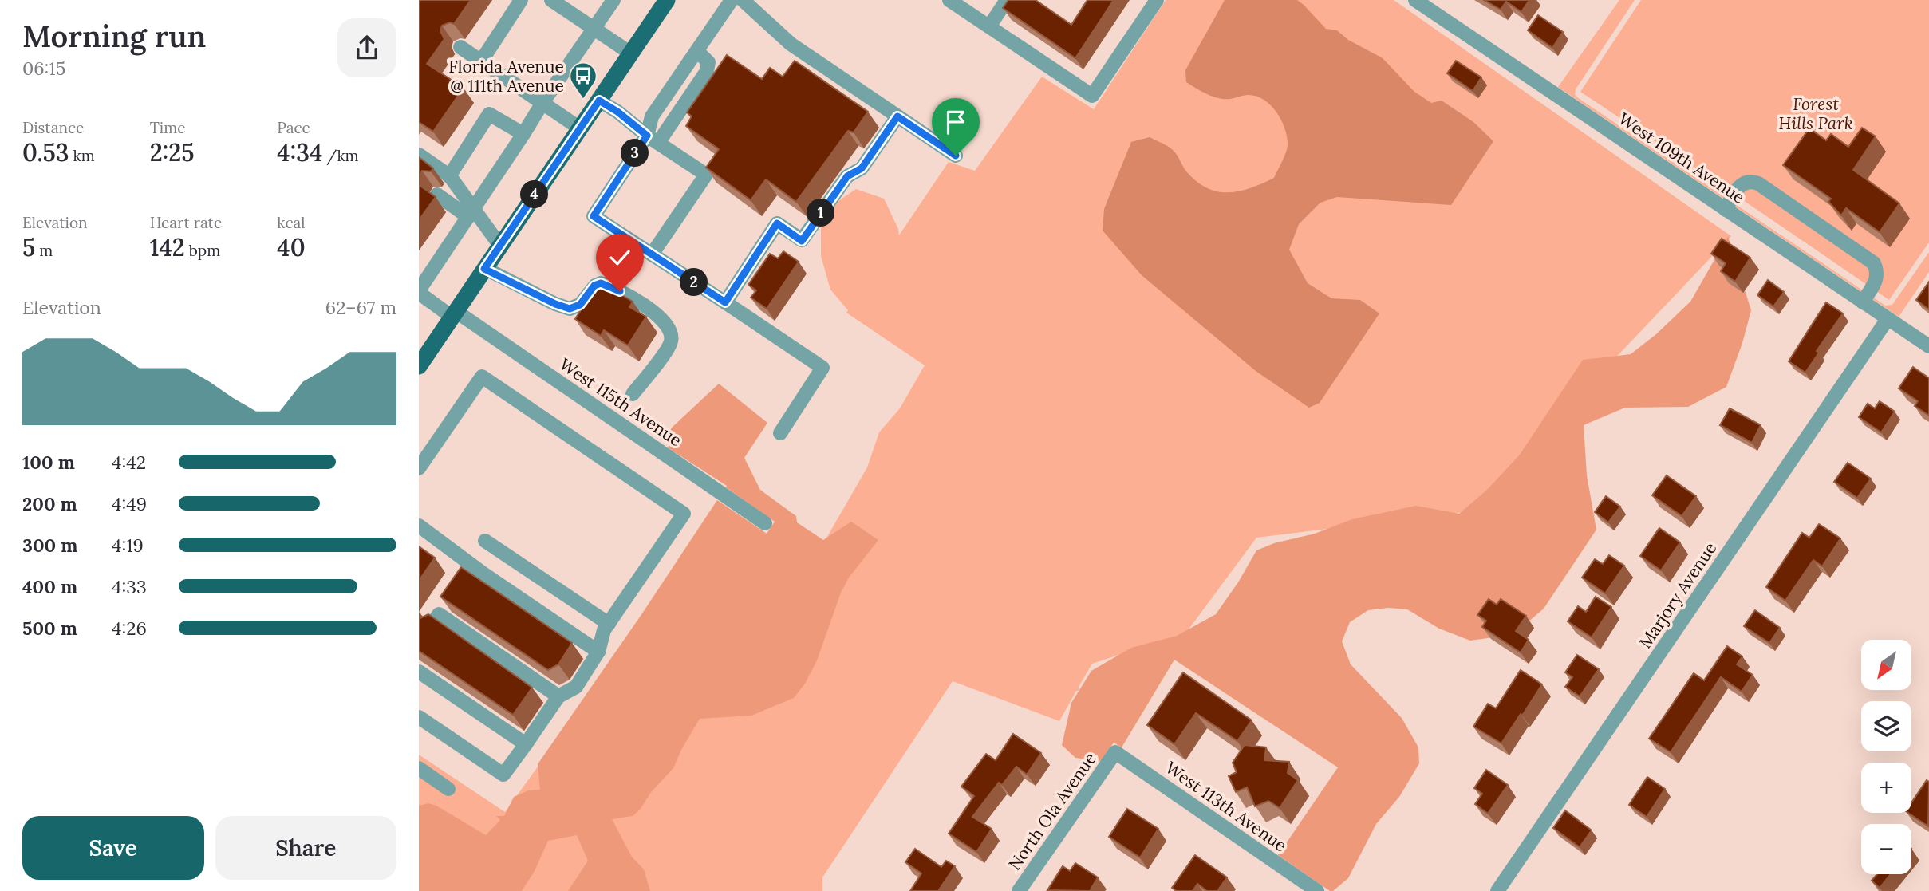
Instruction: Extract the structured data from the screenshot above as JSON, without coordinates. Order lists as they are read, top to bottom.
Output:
{
  "streets": {
    "street": [
      "West 109th Avenue",
      "West 115th Avenue",
      "Marjory Avenue",
      "West 113th Avenue",
      "North Ola Avenue"
    ]
  },
  "crossings": [
    ["West 109th Avenue", "Marjory Avenue"],
    ["West 113th Avenue", "North Ola Avenue"]
  ],
  "parks": ["Forest Hills Park"],
  "places": {
    "bus stop": ["Florida Avenue @ 111th Avenue"]
  },
  "north": "bottom left",
  "page": {
    "heading": ["Morning run", "06:15"],
    "stats": [
      ["Distance", "0.53 km"],
      ["Time", "2:25"],
      ["Pace", "4:34 /km"],
      ["Elevation", "5 m"],
      ["Heart rate", "142 bpm"],
      ["kcal", "40"]
    ],
    "pins": [
      "3",
      "4",
      "1",
      "2"
    ],
    "chart": ["Elevation", "62–67 m"],
    "list": [
      {
        "name": "100 m",
        "note": "4:42"
      },
      {
        "name": "200 m",
        "note": "4:49"
      },
      {
        "name": "300 m",
        "note": "4:19"
      },
      {
        "name": "400 m",
        "note": "4:33"
      },
      {
        "name": "500 m",
        "note": "4:26"
      }
    ],
    "map_buttons": ["+", "−"],
    "buttons": ["Save", "Share"]
  }
}
